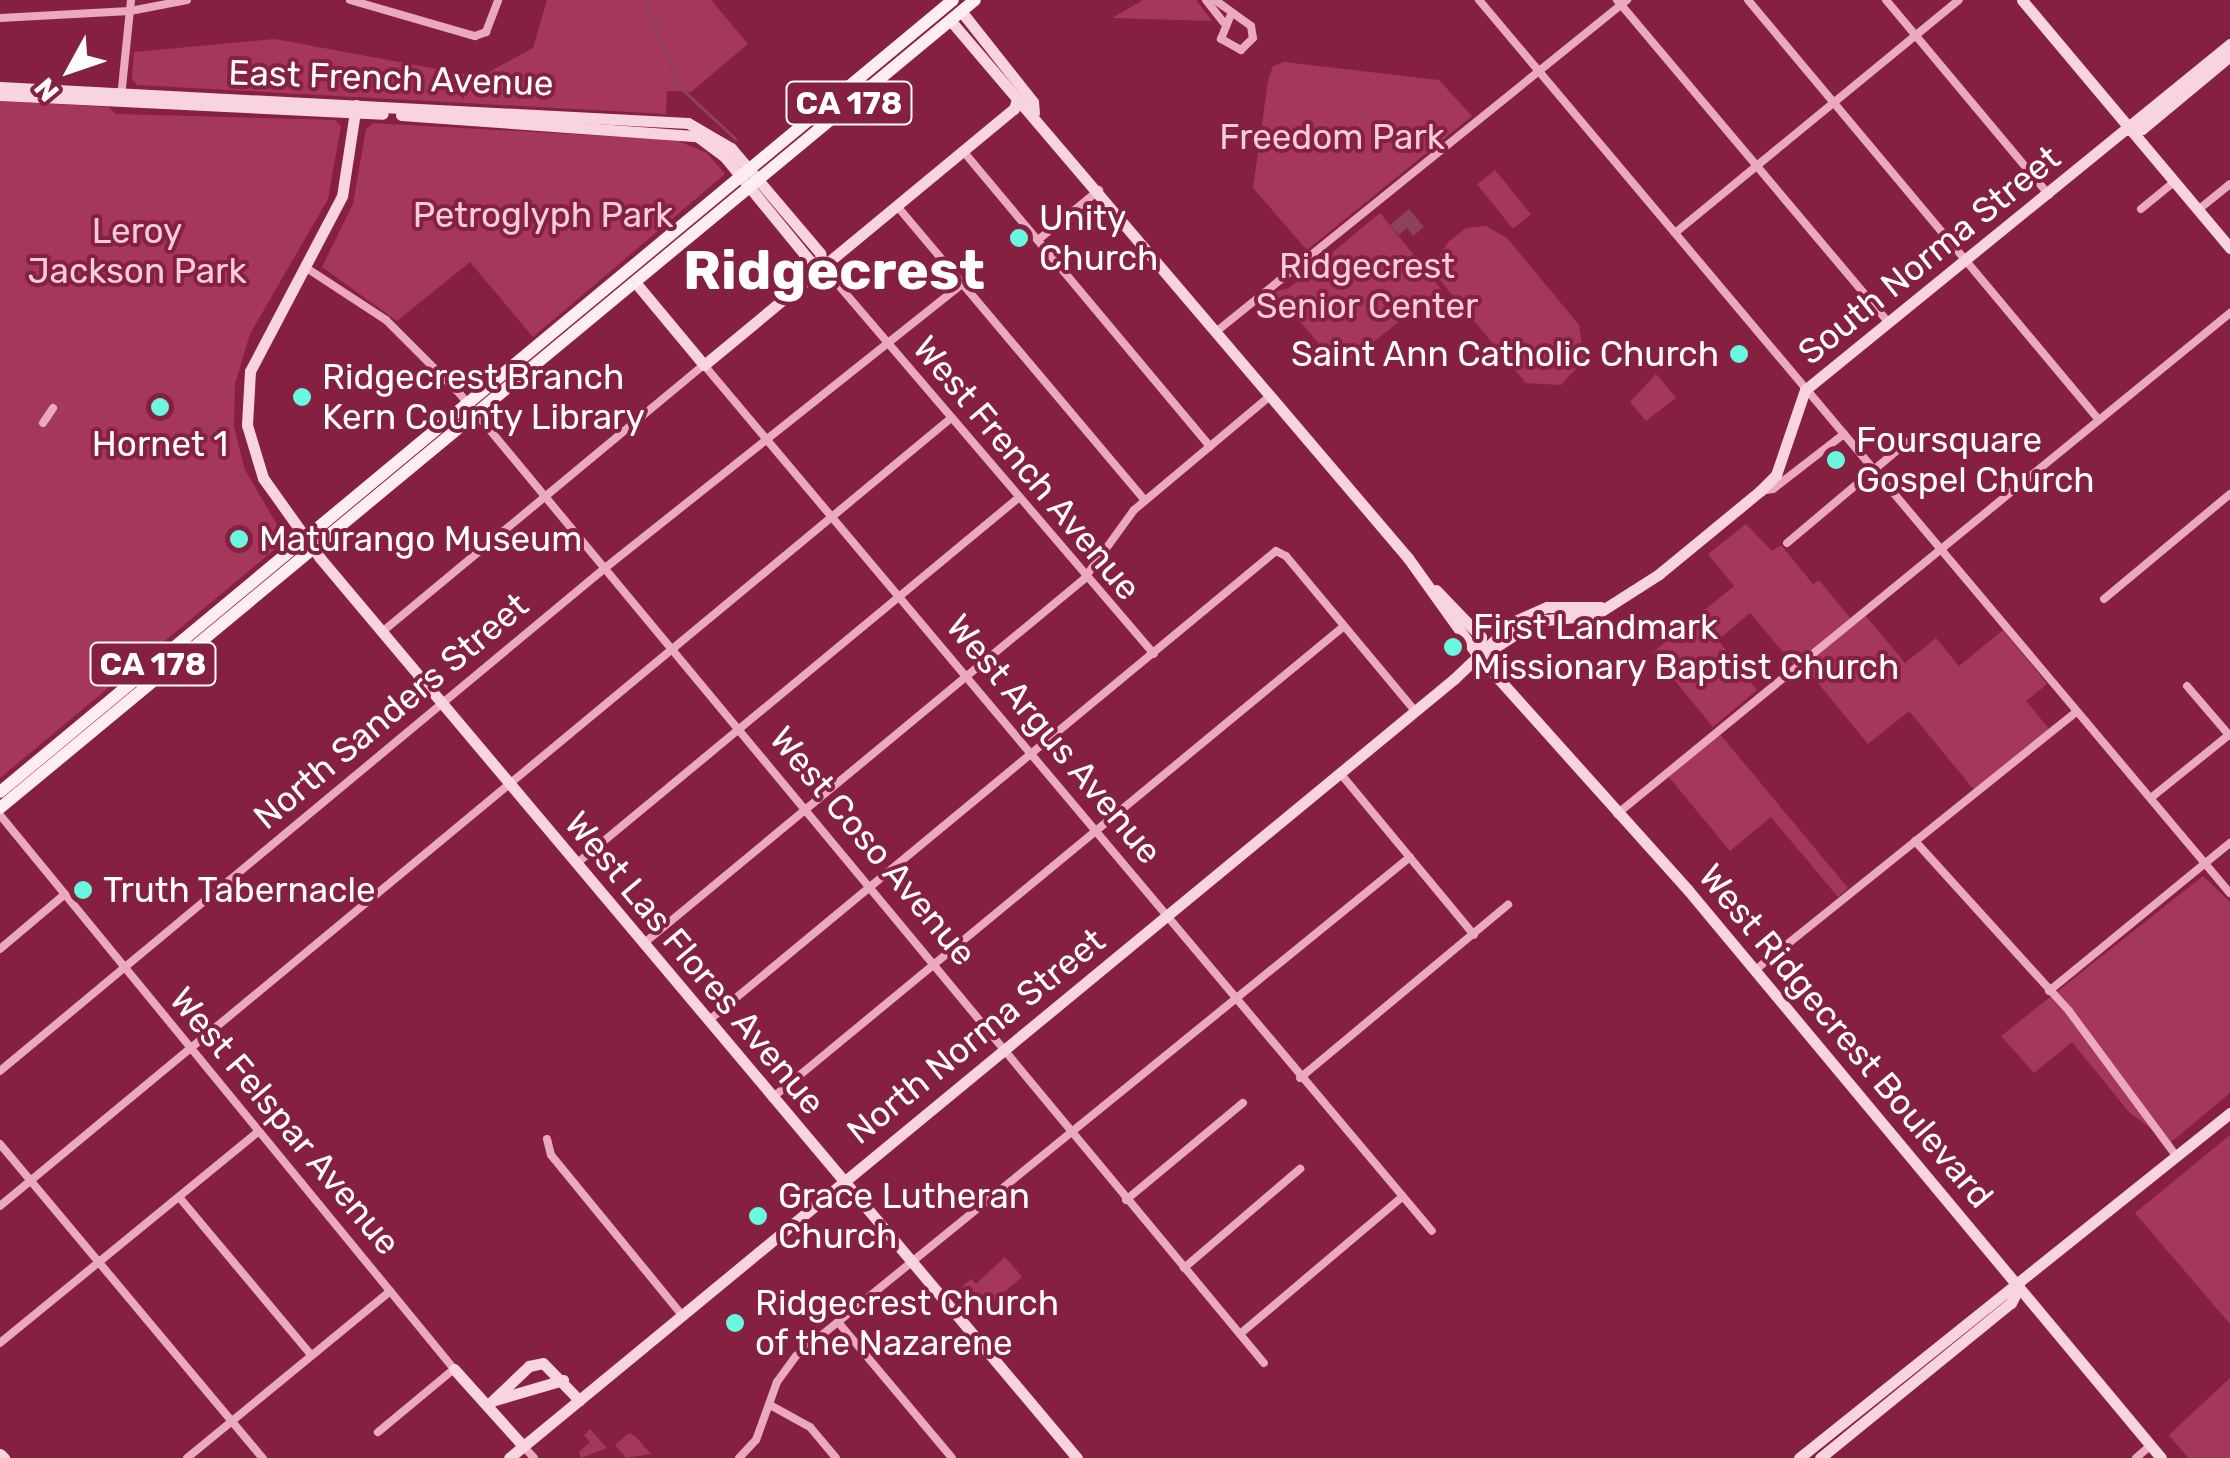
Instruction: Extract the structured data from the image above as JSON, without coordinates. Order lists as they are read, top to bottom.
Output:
{
  "streets": {
    "main road": [
      "East French Avenue",
      "CA 178",
      "South Norma Street",
      "West French Avenue",
      "West Argus Avenue",
      "West Las Flores Avenue",
      "North Norma Street",
      "West Ridgecrest Boulevard",
      "West Felspar Avenue"
    ],
    "street": ["North Sanders Street", "West Coso Avenue"]
  },
  "crossings": [
    ["East French Avenue", "CA 178"],
    ["East French Avenue", "West French Avenue"],
    ["East French Avenue", "West Las Flores Avenue"],
    ["CA 178", "West French Avenue"],
    ["CA 178", "West Argus Avenue"],
    ["CA 178", "West Coso Avenue"],
    ["CA 178", "West Las Flores Avenue"],
    ["CA 178", "West Ridgecrest Boulevard"],
    ["South Norma Street", "North Norma Street"],
    ["South Norma Street", "West Ridgecrest Boulevard"],
    ["West French Avenue", "North Sanders Street"],
    ["North Sanders Street", "West Argus Avenue"],
    ["North Sanders Street", "West Coso Avenue"],
    ["North Sanders Street", "West Las Flores Avenue"],
    ["North Sanders Street", "West Felspar Avenue"],
    ["West Argus Avenue", "North Norma Street"],
    ["West Coso Avenue", "West Las Flores Avenue"],
    ["West Coso Avenue", "North Norma Street"],
    ["West Las Flores Avenue", "North Norma Street"],
    ["North Norma Street", "West Ridgecrest Boulevard"],
    ["North Norma Street", "West Felspar Avenue"]
  ],
  "districts": ["Ridgecrest"],
  "parks": [
    "Freedom Park",
    "Petroglyph Park",
    "Leroy Jackson Park",
    "Ridgecrest Senior Center"
  ],
  "places": [
    "Unity Church",
    "Saint Ann Catholic Church",
    "Ridgecrest Branch Kern County Library",
    "Hornet 1",
    "Foursquare Gospel Church",
    "Maturango Museum",
    "First Landmark Missionary Baptist Church",
    "Truth Tabernacle",
    "Grace Lutheran Church",
    "Ridgecrest Church of the Nazarene"
  ],
  "north": "bottom left"
}
